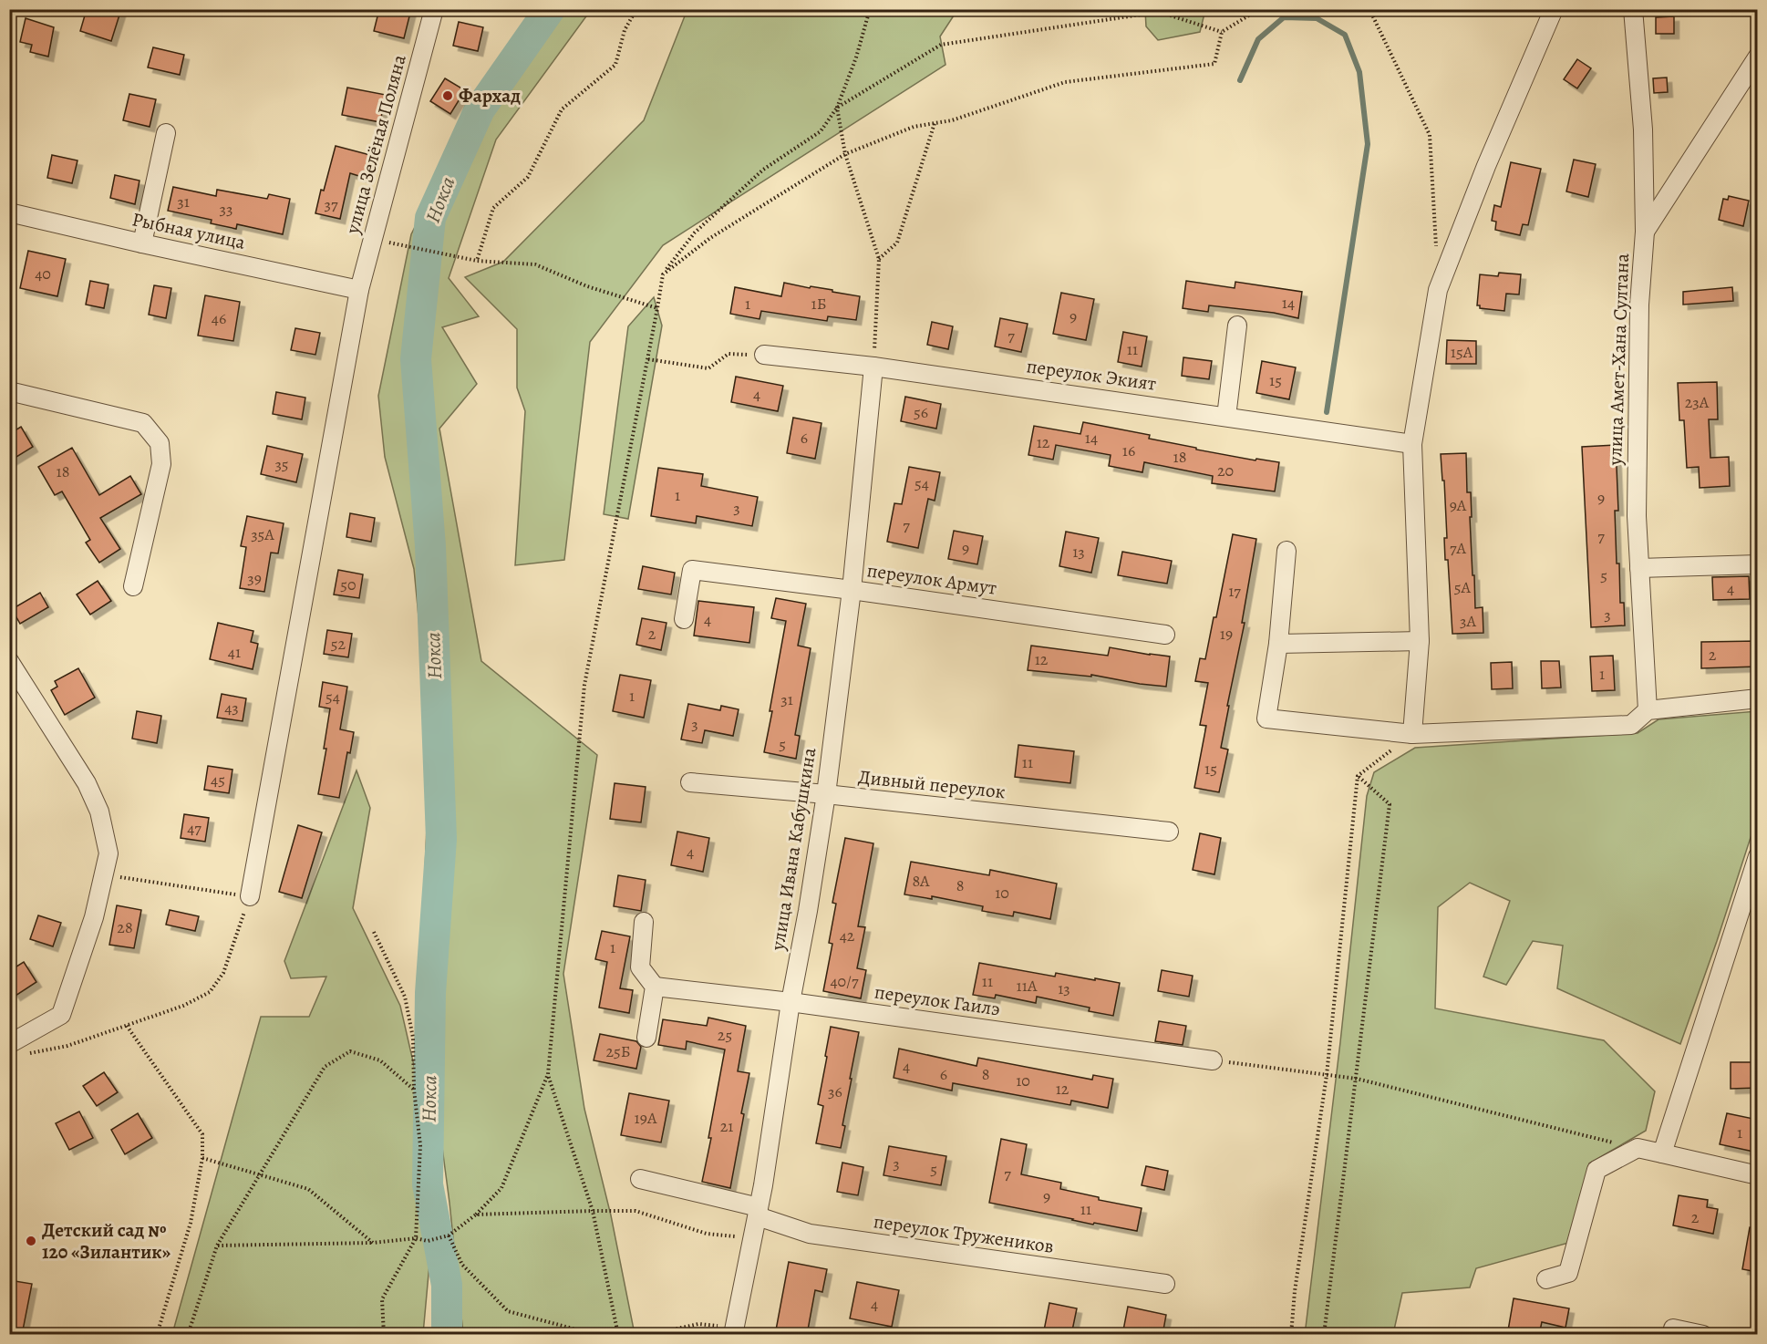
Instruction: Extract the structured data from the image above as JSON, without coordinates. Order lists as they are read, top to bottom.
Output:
{
  "streets": {
    "street": [
      "улица Зелёная Поляна",
      "Рыбная улица",
      "улица Амет-Хана Султана",
      "переулок Экият",
      "переулок Армут",
      "Дивный переулок",
      "улица Ивана Кабушкина",
      "переулок Гаилэ",
      "переулок Тружеников"
    ]
  },
  "crossings": [
    ["улица Зелёная Поляна", "Рыбная улица"],
    ["переулок Экият", "улица Ивана Кабушкина"],
    ["переулок Армут", "улица Ивана Кабушкина"],
    ["Дивный переулок", "улица Ивана Кабушкина"],
    ["улица Ивана Кабушкина", "переулок Гаилэ"],
    ["улица Ивана Кабушкина", "переулок Тружеников"]
  ],
  "water": ["Нокса"],
  "places": ["Фархад", "Детский сад № 120 «Зилантик»"],
  "house_numbers": [
    "31",
    "37",
    "33",
    "40",
    "14",
    "1",
    "1Б",
    "9",
    "46",
    "7",
    "11",
    "15А",
    "15",
    "4",
    "23А",
    "56",
    "6",
    "14",
    "12",
    "16",
    "18",
    "35",
    "20",
    "18",
    "54",
    "1",
    "9",
    "9А",
    "3",
    "7",
    "35А",
    "7",
    "9",
    "7А",
    "13",
    "5",
    "39",
    "50",
    "5А",
    "4",
    "17",
    "3",
    "4",
    "3А",
    "2",
    "19",
    "52",
    "41",
    "2",
    "12",
    "1",
    "1",
    "54",
    "31",
    "43",
    "3",
    "5",
    "11",
    "15",
    "45",
    "47",
    "4",
    "8А",
    "8",
    "10",
    "28",
    "42",
    "1",
    "40/7",
    "11",
    "11А",
    "13",
    "25",
    "25Б",
    "4",
    "6",
    "8",
    "10",
    "12",
    "36",
    "19А",
    "21",
    "1",
    "3",
    "5",
    "7",
    "9",
    "11",
    "2",
    "4"
  ]
}
